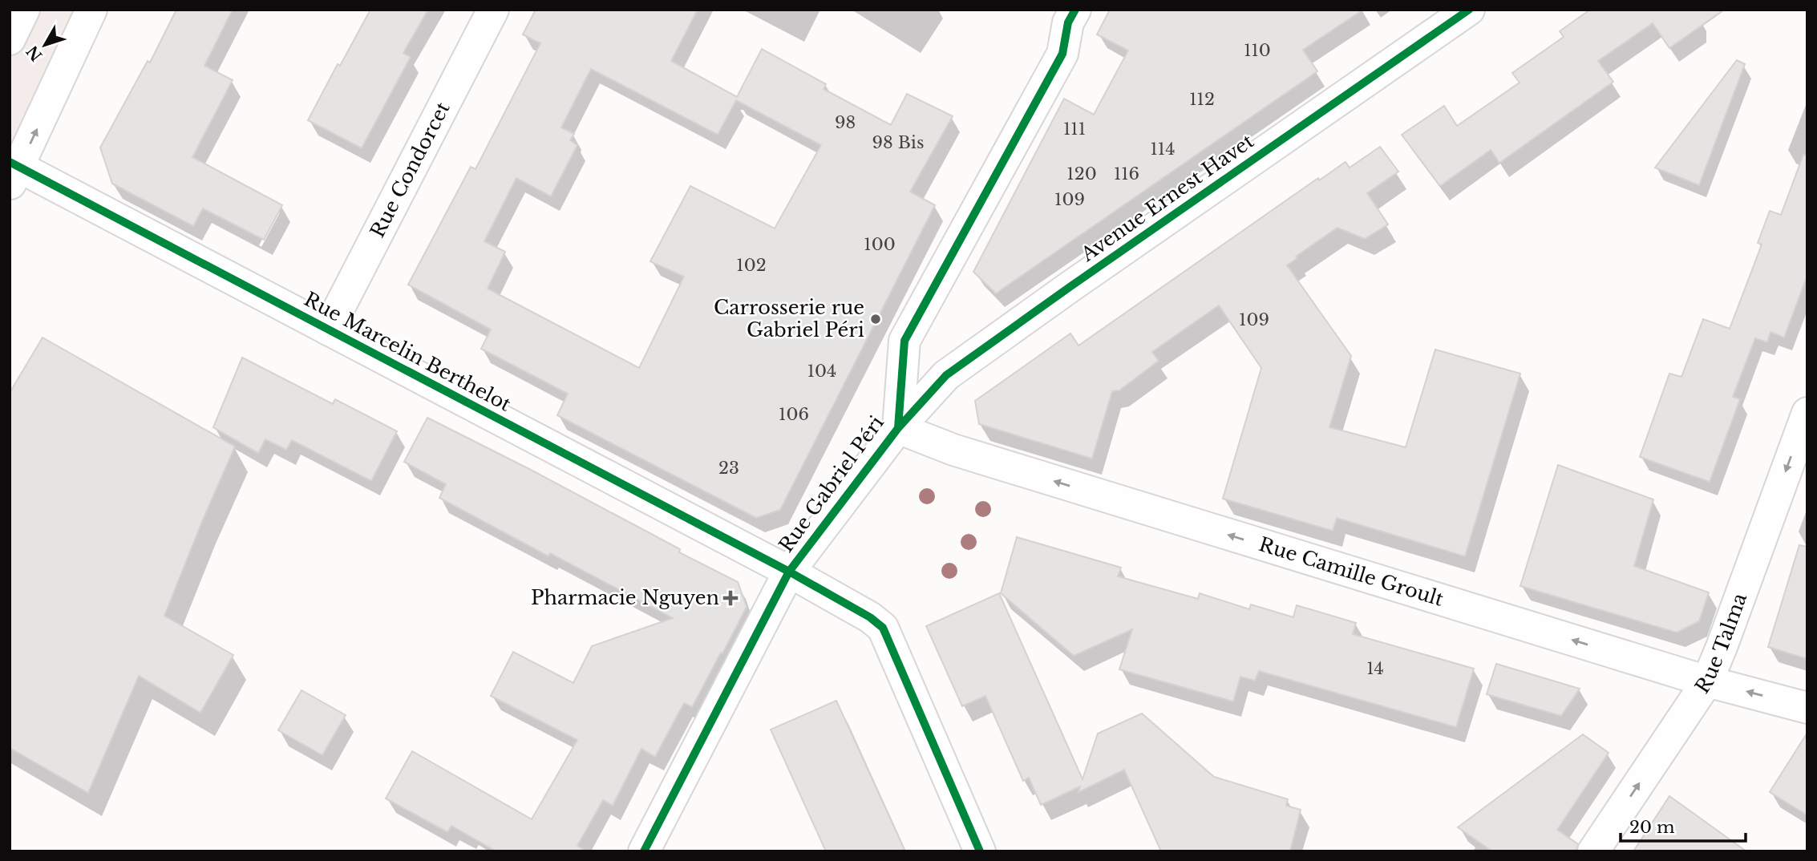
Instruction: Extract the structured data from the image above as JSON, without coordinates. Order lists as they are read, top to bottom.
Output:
{
  "streets": {
    "street": [
      "Rue Condorcet",
      "Avenue Ernest Havet",
      "Rue Marcelin Berthelot",
      "Rue Gabriel Péri",
      "Rue Camille Groult",
      "Rue Talma"
    ]
  },
  "crossings": [
    ["Rue Condorcet", "Rue Marcelin Berthelot"],
    ["Avenue Ernest Havet", "Rue Gabriel Péri"],
    ["Avenue Ernest Havet", "Rue Camille Groult"],
    ["Rue Marcelin Berthelot", "Rue Gabriel Péri"],
    ["Rue Gabriel Péri", "Rue Camille Groult"],
    ["Rue Camille Groult", "Rue Talma"]
  ],
  "one_way": ["Rue Camille Groult"],
  "places": {
    "other": ["Carrosserie rue Gabriel Péri"],
    "health": ["Pharmacie Nguyen"]
  },
  "house_numbers": [
    "110",
    "112",
    "98",
    "111",
    "98 Bis",
    "114",
    "120",
    "116",
    "109",
    "100",
    "102",
    "109",
    "104",
    "106",
    "23",
    "14"
  ],
  "scale_bar": "20 m",
  "north": "bottom left"
}
